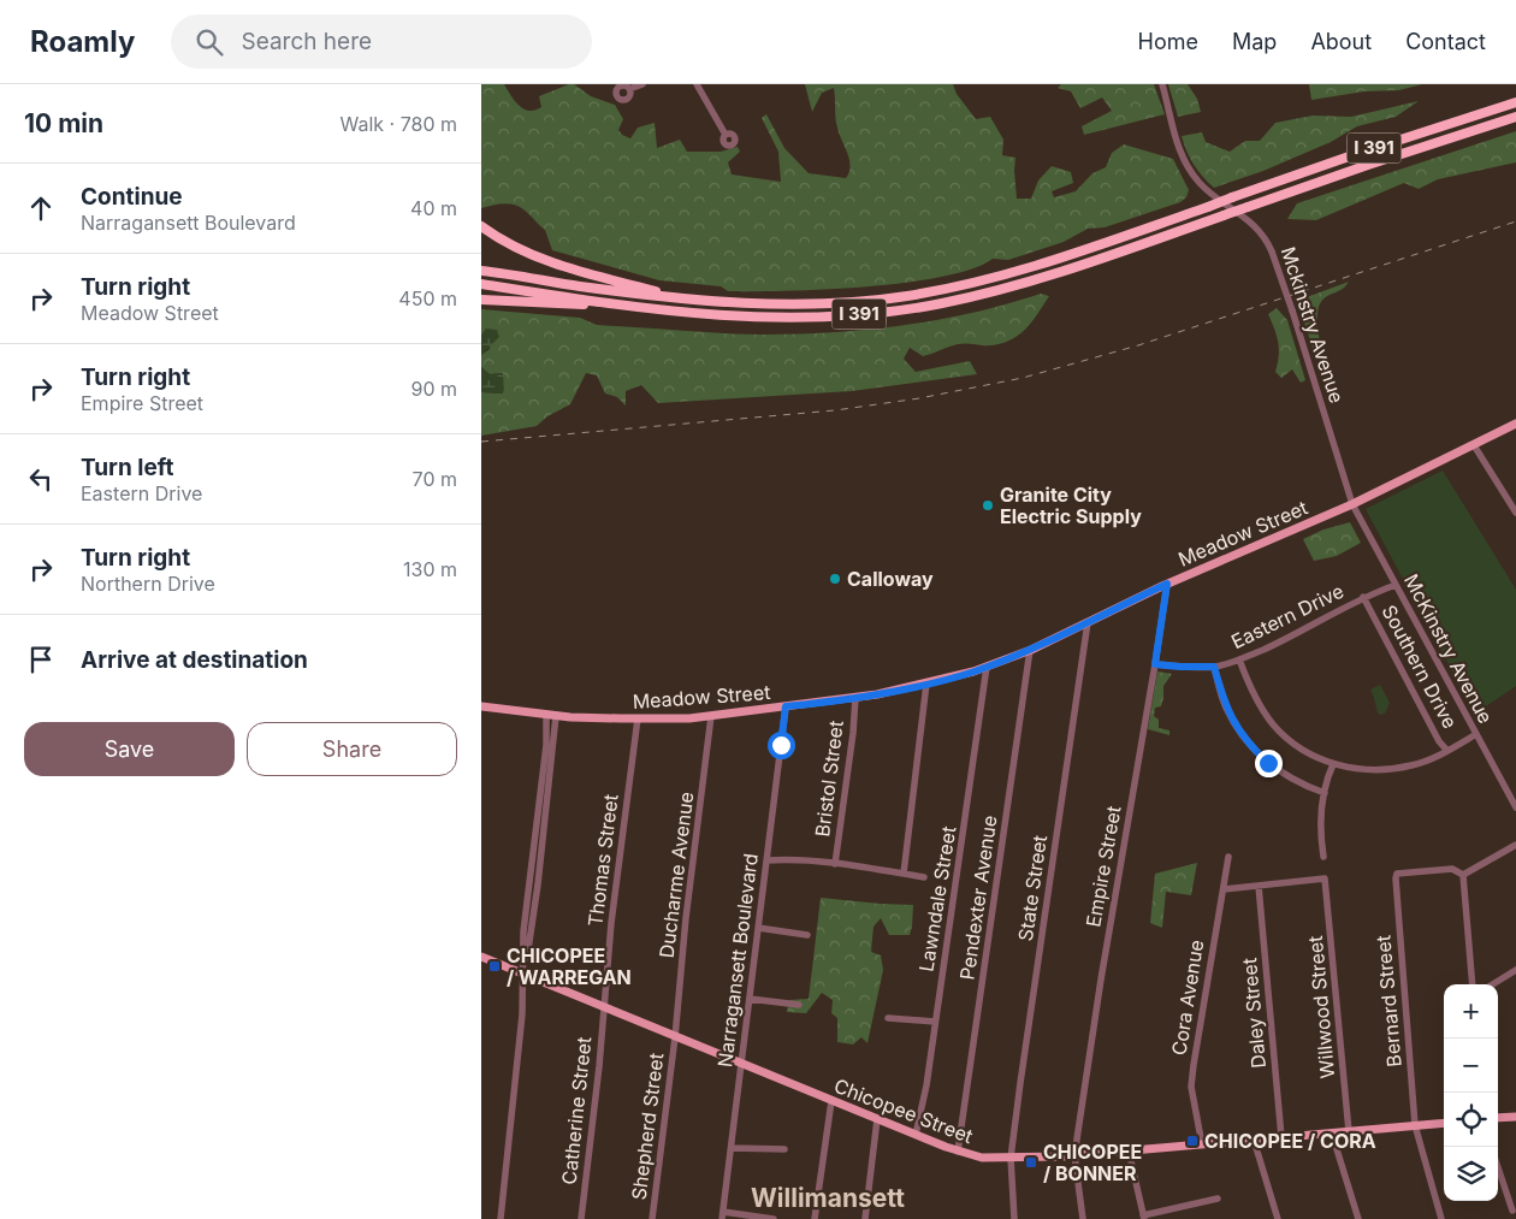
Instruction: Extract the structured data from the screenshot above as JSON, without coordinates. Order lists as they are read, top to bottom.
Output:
{
  "streets": {
    "highway": ["I 391"],
    "main road": ["Meadow Street", "Chicopee Street"],
    "street": [
      "Mckinstry Avenue",
      "Eastern Drive",
      "McKinstry Avenue",
      "Southern Drive",
      "Bristol Street",
      "Thomas Street",
      "Empire Street",
      "Ducharme Avenue",
      "State Street",
      "Pendexter Avenue",
      "Lawndale Street",
      "Narragansett Boulevard",
      "Cora Avenue",
      "Bernard Street",
      "Willwood Street",
      "Daley Street",
      "Catherine Street",
      "Shepherd Street"
    ]
  },
  "crossings": [
    ["Mckinstry Avenue", "Meadow Street"],
    ["Mckinstry Avenue", "McKinstry Avenue"],
    ["Meadow Street", "McKinstry Avenue"],
    ["Meadow Street", "Bristol Street"],
    ["Meadow Street", "Thomas Street"],
    ["Meadow Street", "Empire Street"],
    ["Meadow Street", "Ducharme Avenue"],
    ["Meadow Street", "State Street"],
    ["Meadow Street", "Pendexter Avenue"],
    ["Meadow Street", "Lawndale Street"],
    ["Meadow Street", "Narragansett Boulevard"],
    ["Eastern Drive", "McKinstry Avenue"],
    ["Eastern Drive", "Southern Drive"],
    ["Eastern Drive", "Empire Street"],
    ["Thomas Street", "Catherine Street"],
    ["Thomas Street", "Chicopee Street"],
    ["Empire Street", "Chicopee Street"],
    ["Ducharme Avenue", "Chicopee Street"],
    ["Ducharme Avenue", "Shepherd Street"],
    ["State Street", "Chicopee Street"],
    ["Pendexter Avenue", "Chicopee Street"],
    ["Lawndale Street", "Chicopee Street"],
    ["Narragansett Boulevard", "Chicopee Street"],
    ["Cora Avenue", "Chicopee Street"],
    ["Bernard Street", "Chicopee Street"],
    ["Willwood Street", "Daley Street"],
    ["Willwood Street", "Chicopee Street"],
    ["Daley Street", "Chicopee Street"],
    ["Catherine Street", "Chicopee Street"],
    ["Chicopee Street", "Shepherd Street"]
  ],
  "districts": ["Willimansett"],
  "places": {
    "other": ["Granite City Electric Supply", "Calloway"],
    "transit": ["CHICOPEE / WARREGAN", "CHICOPEE / CORA", "CHICOPEE / BONNER"]
  },
  "page": {
    "header": "Roamly",
    "search": "Search here",
    "nav": [
      "Home",
      "Map",
      "About",
      "Contact"
    ],
    "heading": ["10 min", "Walk · 780 m"],
    "list": [
      ["Continue", "Narragansett Boulevard", "40 m"],
      ["Turn right", "Meadow Street", "450 m"],
      ["Turn right", "Empire Street", "90 m"],
      ["Turn left", "Eastern Drive", "70 m"],
      ["Turn right", "Northern Drive", "130 m"],
      "Arrive at destination"
    ],
    "buttons": ["Save", "Share"],
    "map_buttons": ["+", "−"]
  }
}
